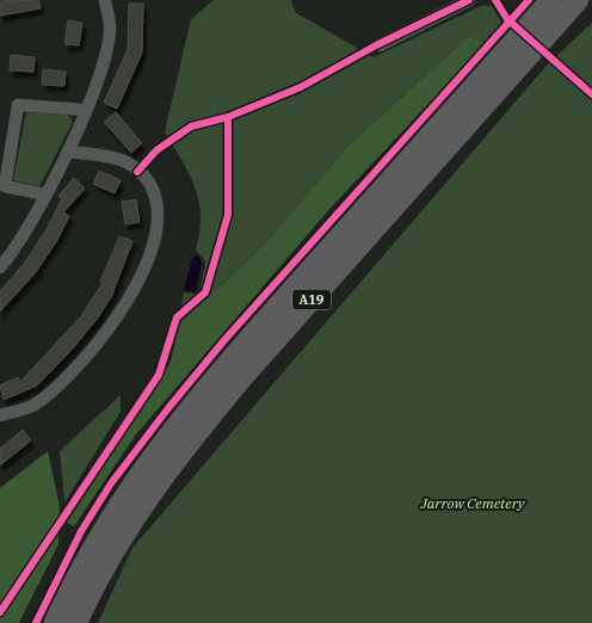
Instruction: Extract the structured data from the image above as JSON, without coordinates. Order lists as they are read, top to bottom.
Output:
{
  "streets": {
    "highway": ["A19"]
  },
  "parks": ["Jarrow Cemetery"]
}
